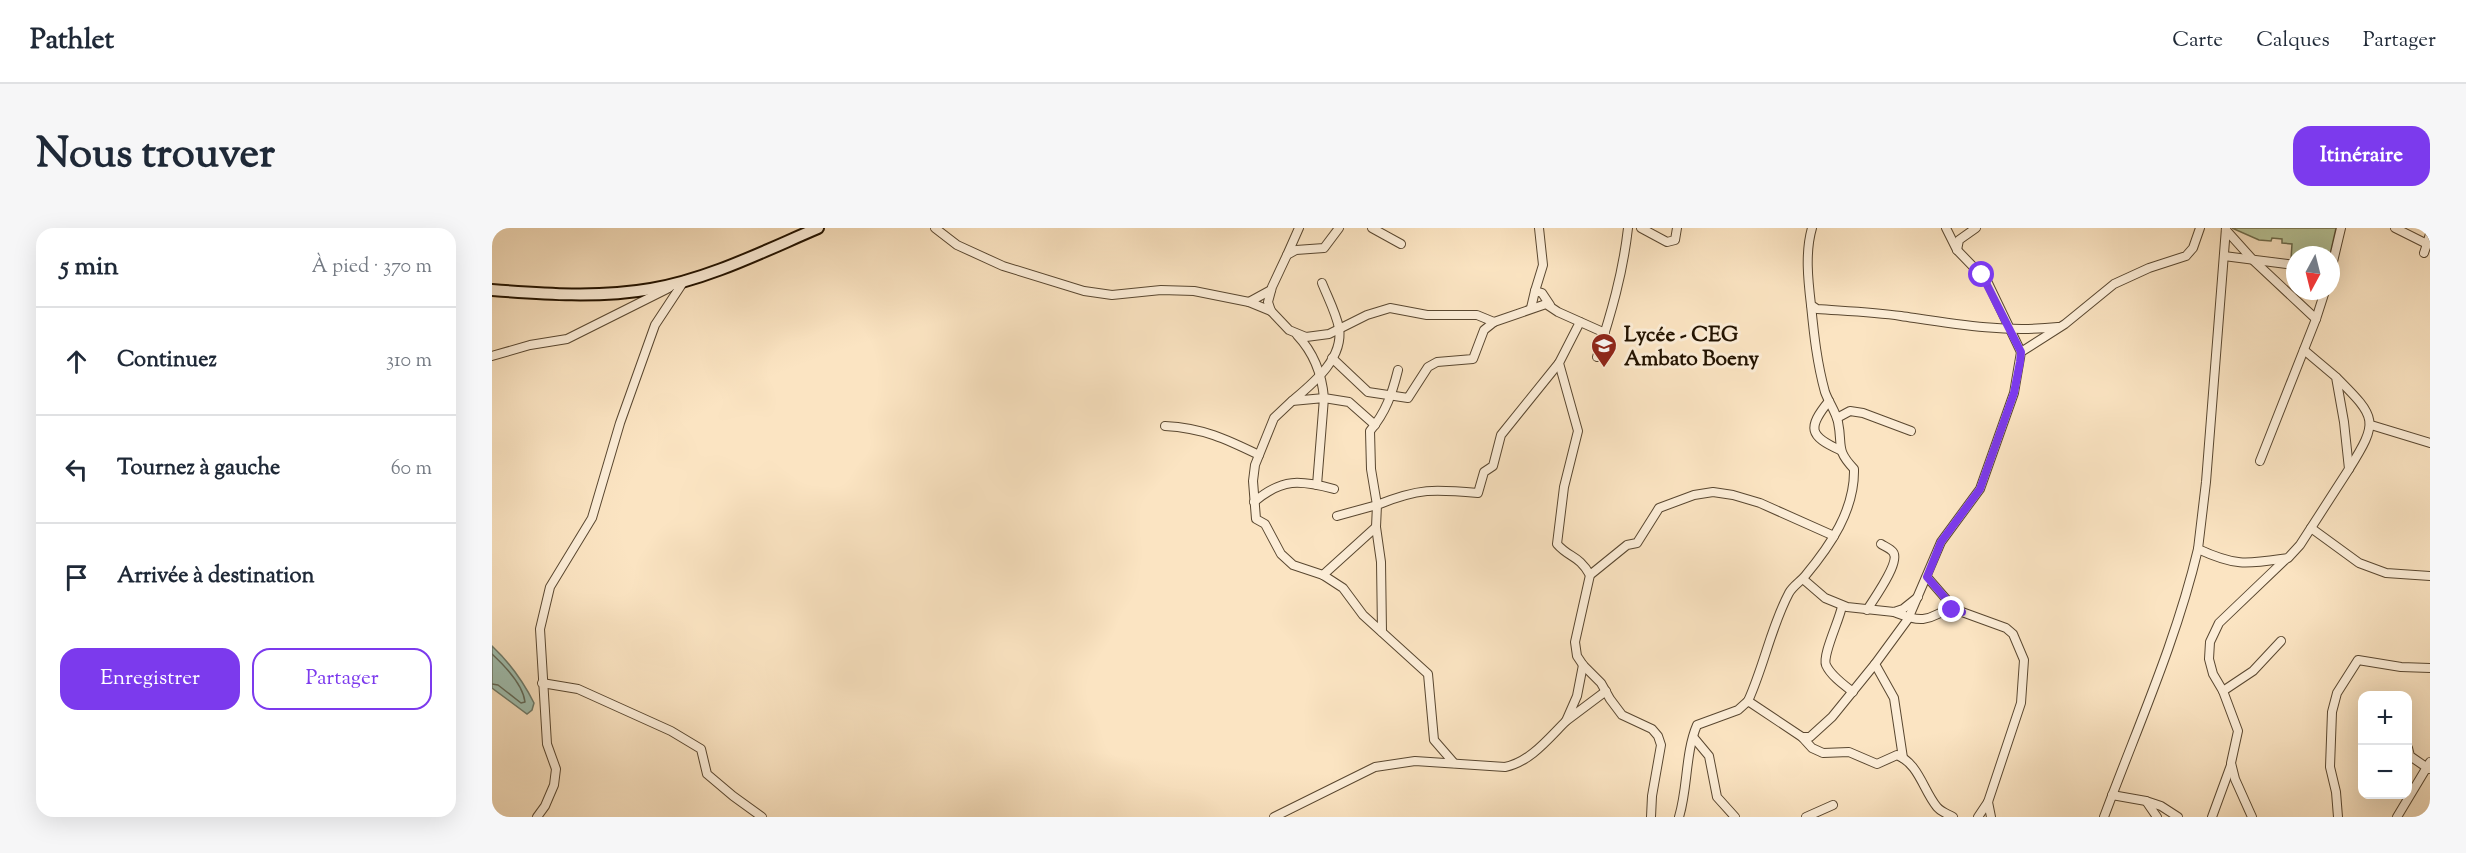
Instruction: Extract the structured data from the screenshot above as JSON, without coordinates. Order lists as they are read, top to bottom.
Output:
{
  "places": {
    "school or university": ["Lycée - CEG Ambato Boeny"]
  },
  "north": "bottom",
  "page": {
    "header": "Pathlet",
    "nav": ["Carte", "Calques", "Partager"],
    "title": "Nous trouver",
    "buttons": [
      "Itinéraire",
      ["Enregistrer", "Partager"]
    ],
    "heading": ["5 min", "À pied · 370 m"],
    "list": [
      ["Continuez", "310 m"],
      ["Tournez à gauche", "60 m"],
      "Arrivée à destination"
    ],
    "map_buttons": ["+", "−"]
  }
}
